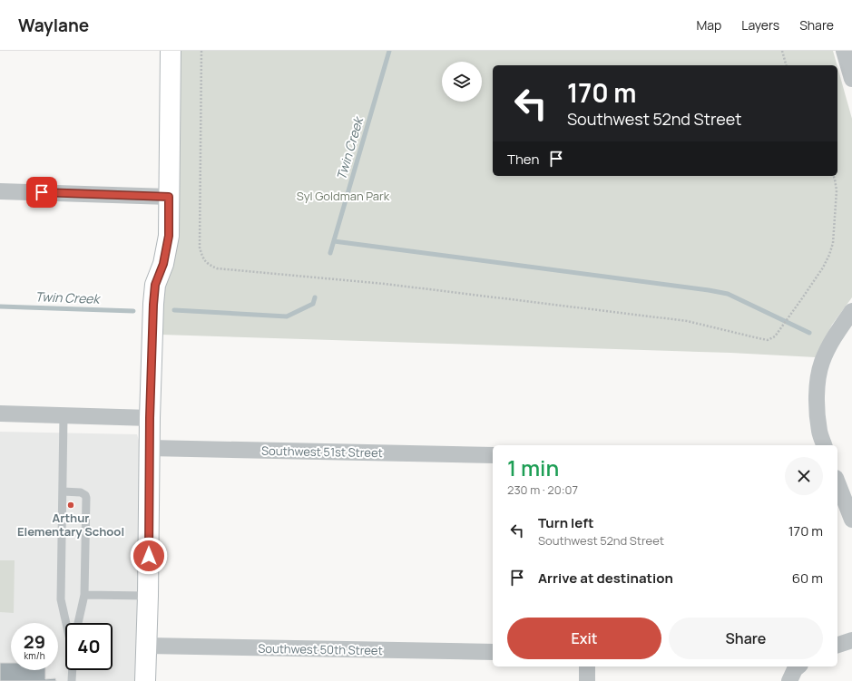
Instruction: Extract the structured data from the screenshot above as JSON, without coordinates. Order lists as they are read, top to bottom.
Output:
{
  "streets": {
    "street": ["Southwest 51st Street", "Southwest 50th Street"]
  },
  "water": ["Twin Creek"],
  "parks": ["Syl Goldman Park"],
  "places": ["Arthur Elementary School"],
  "page": {
    "header": "Waylane",
    "nav": ["Map", "Layers", "Share"],
    "turn": ["170 m", "Southwest 52nd Street"],
    "then": "Then",
    "heading": ["1 min", "230 m · 20:07"],
    "list": [
      {
        "name": "Turn left",
        "note": "Southwest 52nd Street",
        "value": "170 m"
      },
      {
        "name": "Arrive at destination",
        "value": "60 m"
      }
    ],
    "buttons": ["Exit", "Share"],
    "speed": "29 km/h",
    "limit": "40"
  }
}
